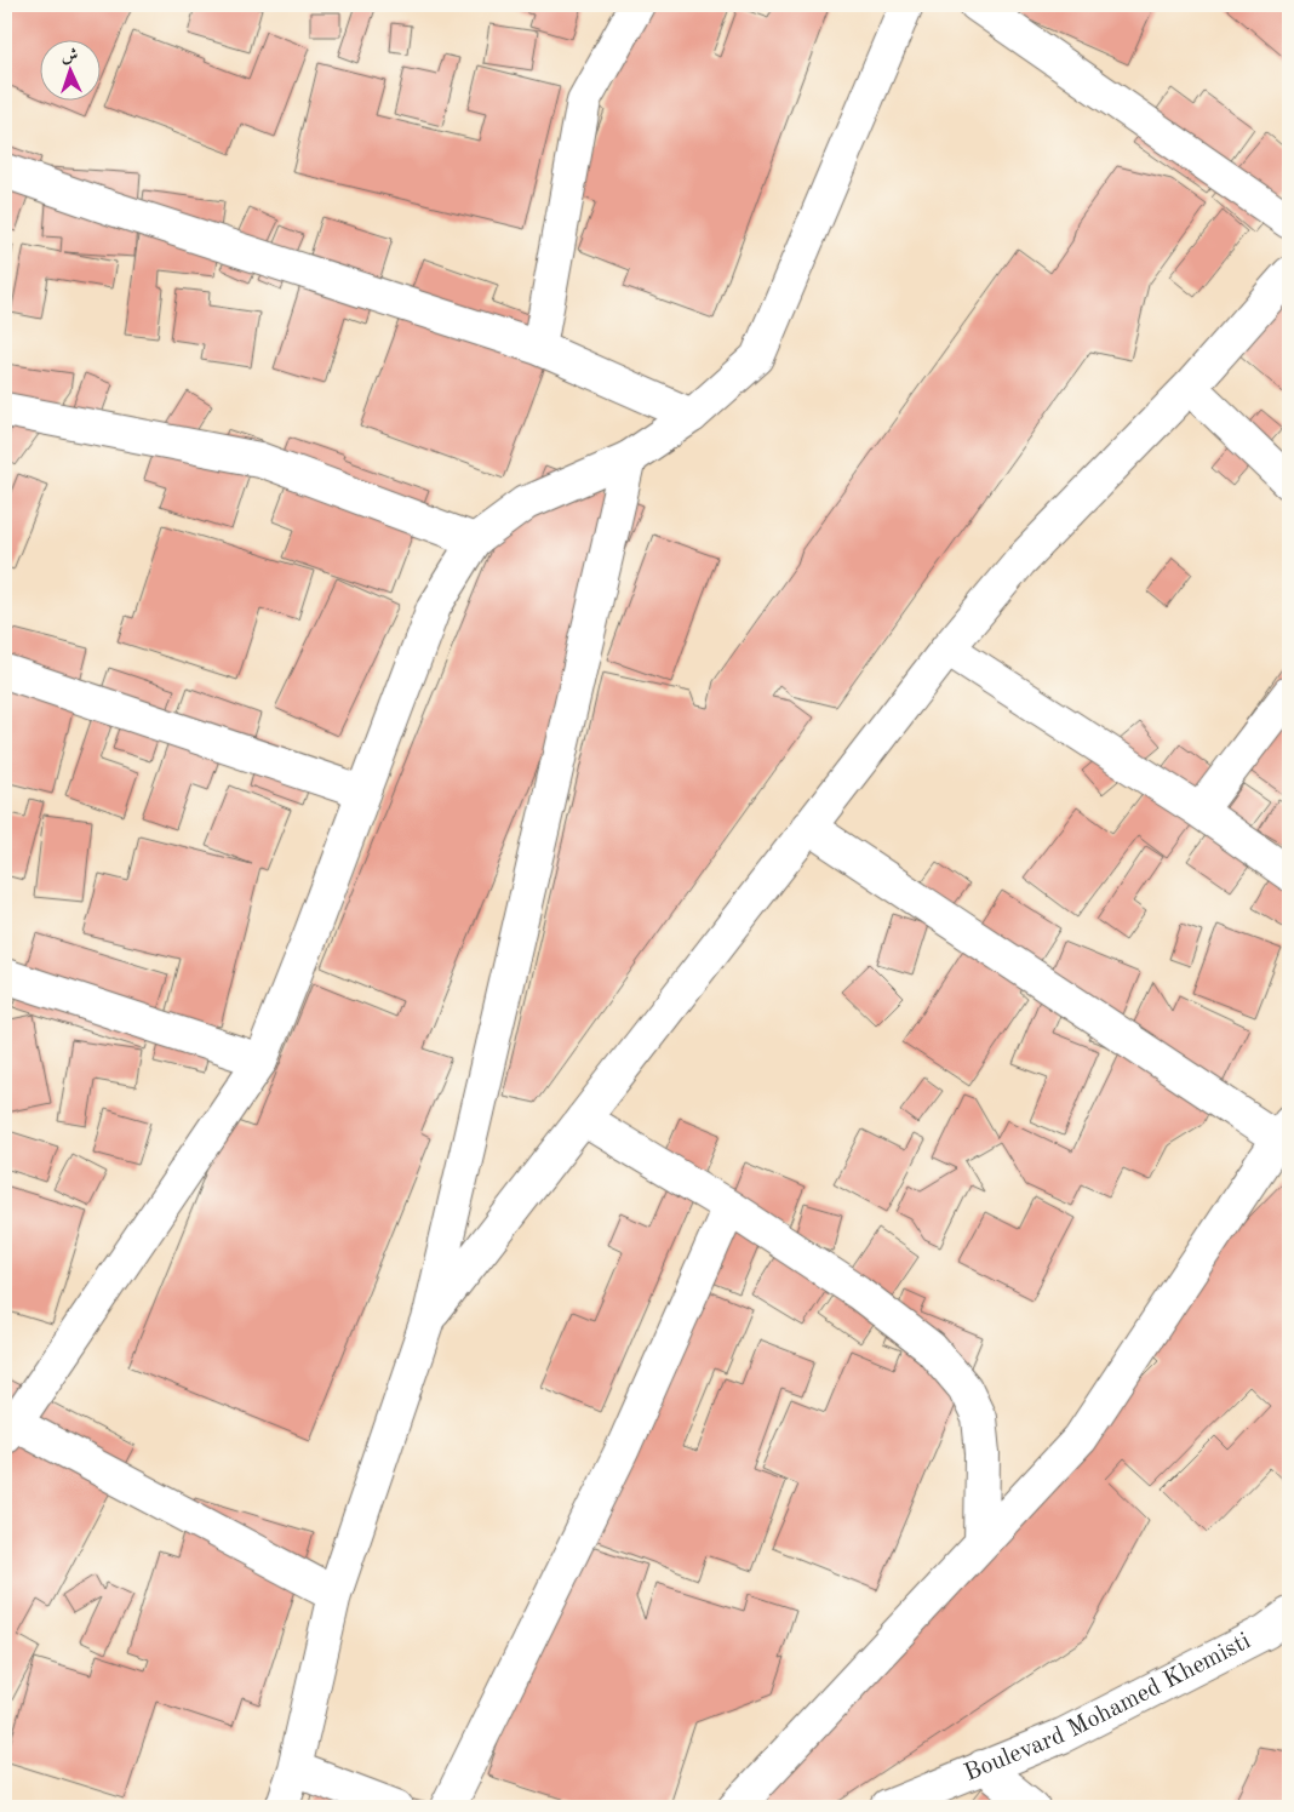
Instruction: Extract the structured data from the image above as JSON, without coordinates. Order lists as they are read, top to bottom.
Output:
{
  "streets": {
    "street": ["Boulevard Mohamed Khemisti"]
  },
  "north": "top"
}
